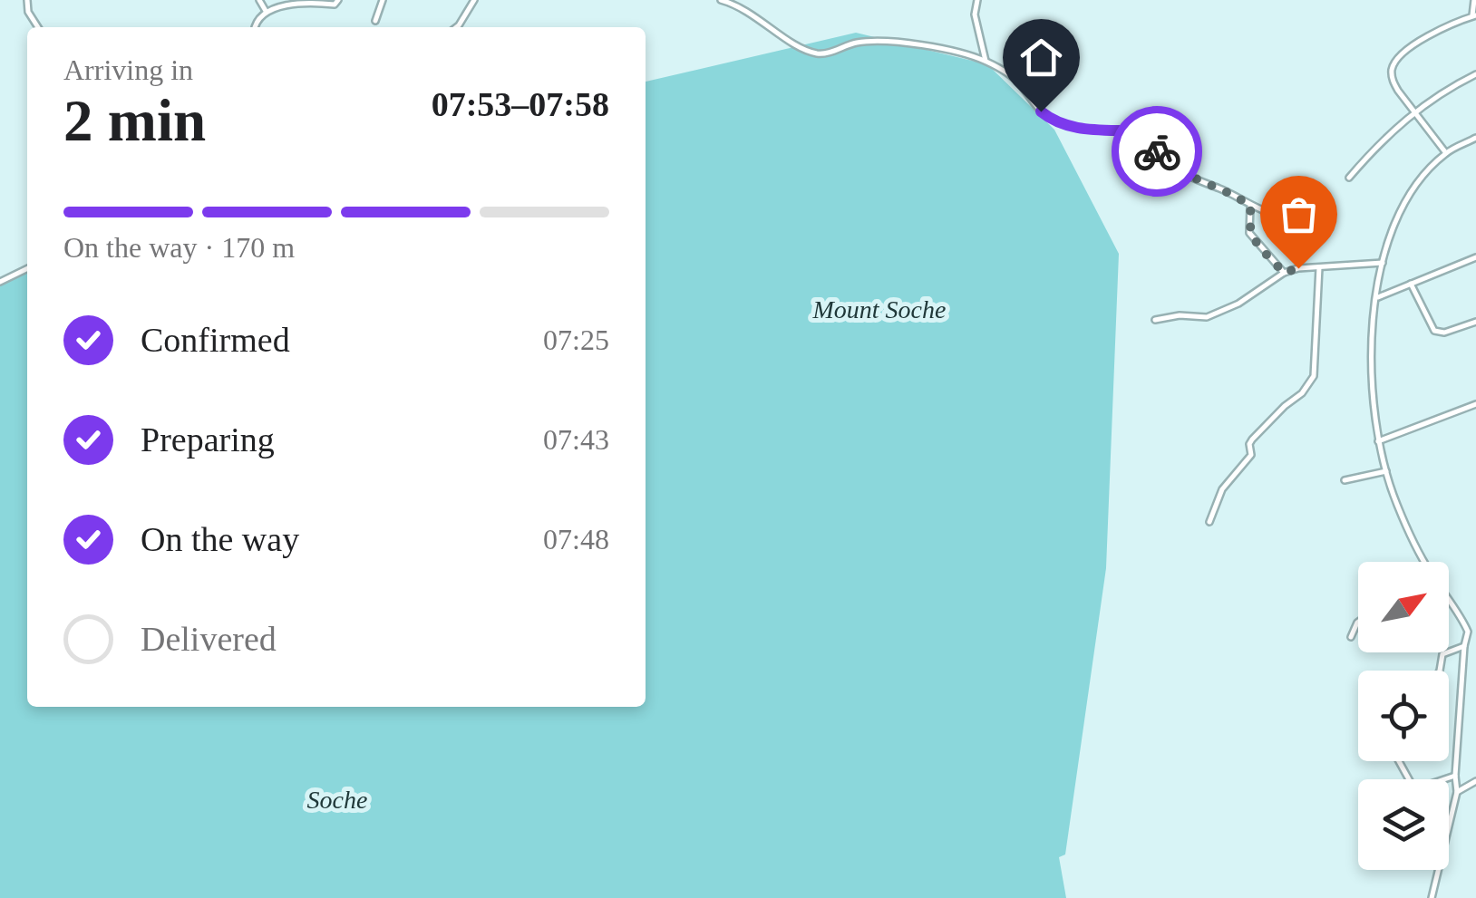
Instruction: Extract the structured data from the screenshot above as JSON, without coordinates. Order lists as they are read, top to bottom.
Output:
{
  "parks": ["Mount Soche", "Soche"],
  "north": "top right",
  "page": {
    "heading": ["2 min", "Arriving in", "07:53–07:58"],
    "bar": "On the way · 170 m",
    "list": [
      ["Confirmed", "07:25"],
      ["Preparing", "07:43"],
      ["On the way", "07:48"],
      "Delivered"
    ]
  }
}
